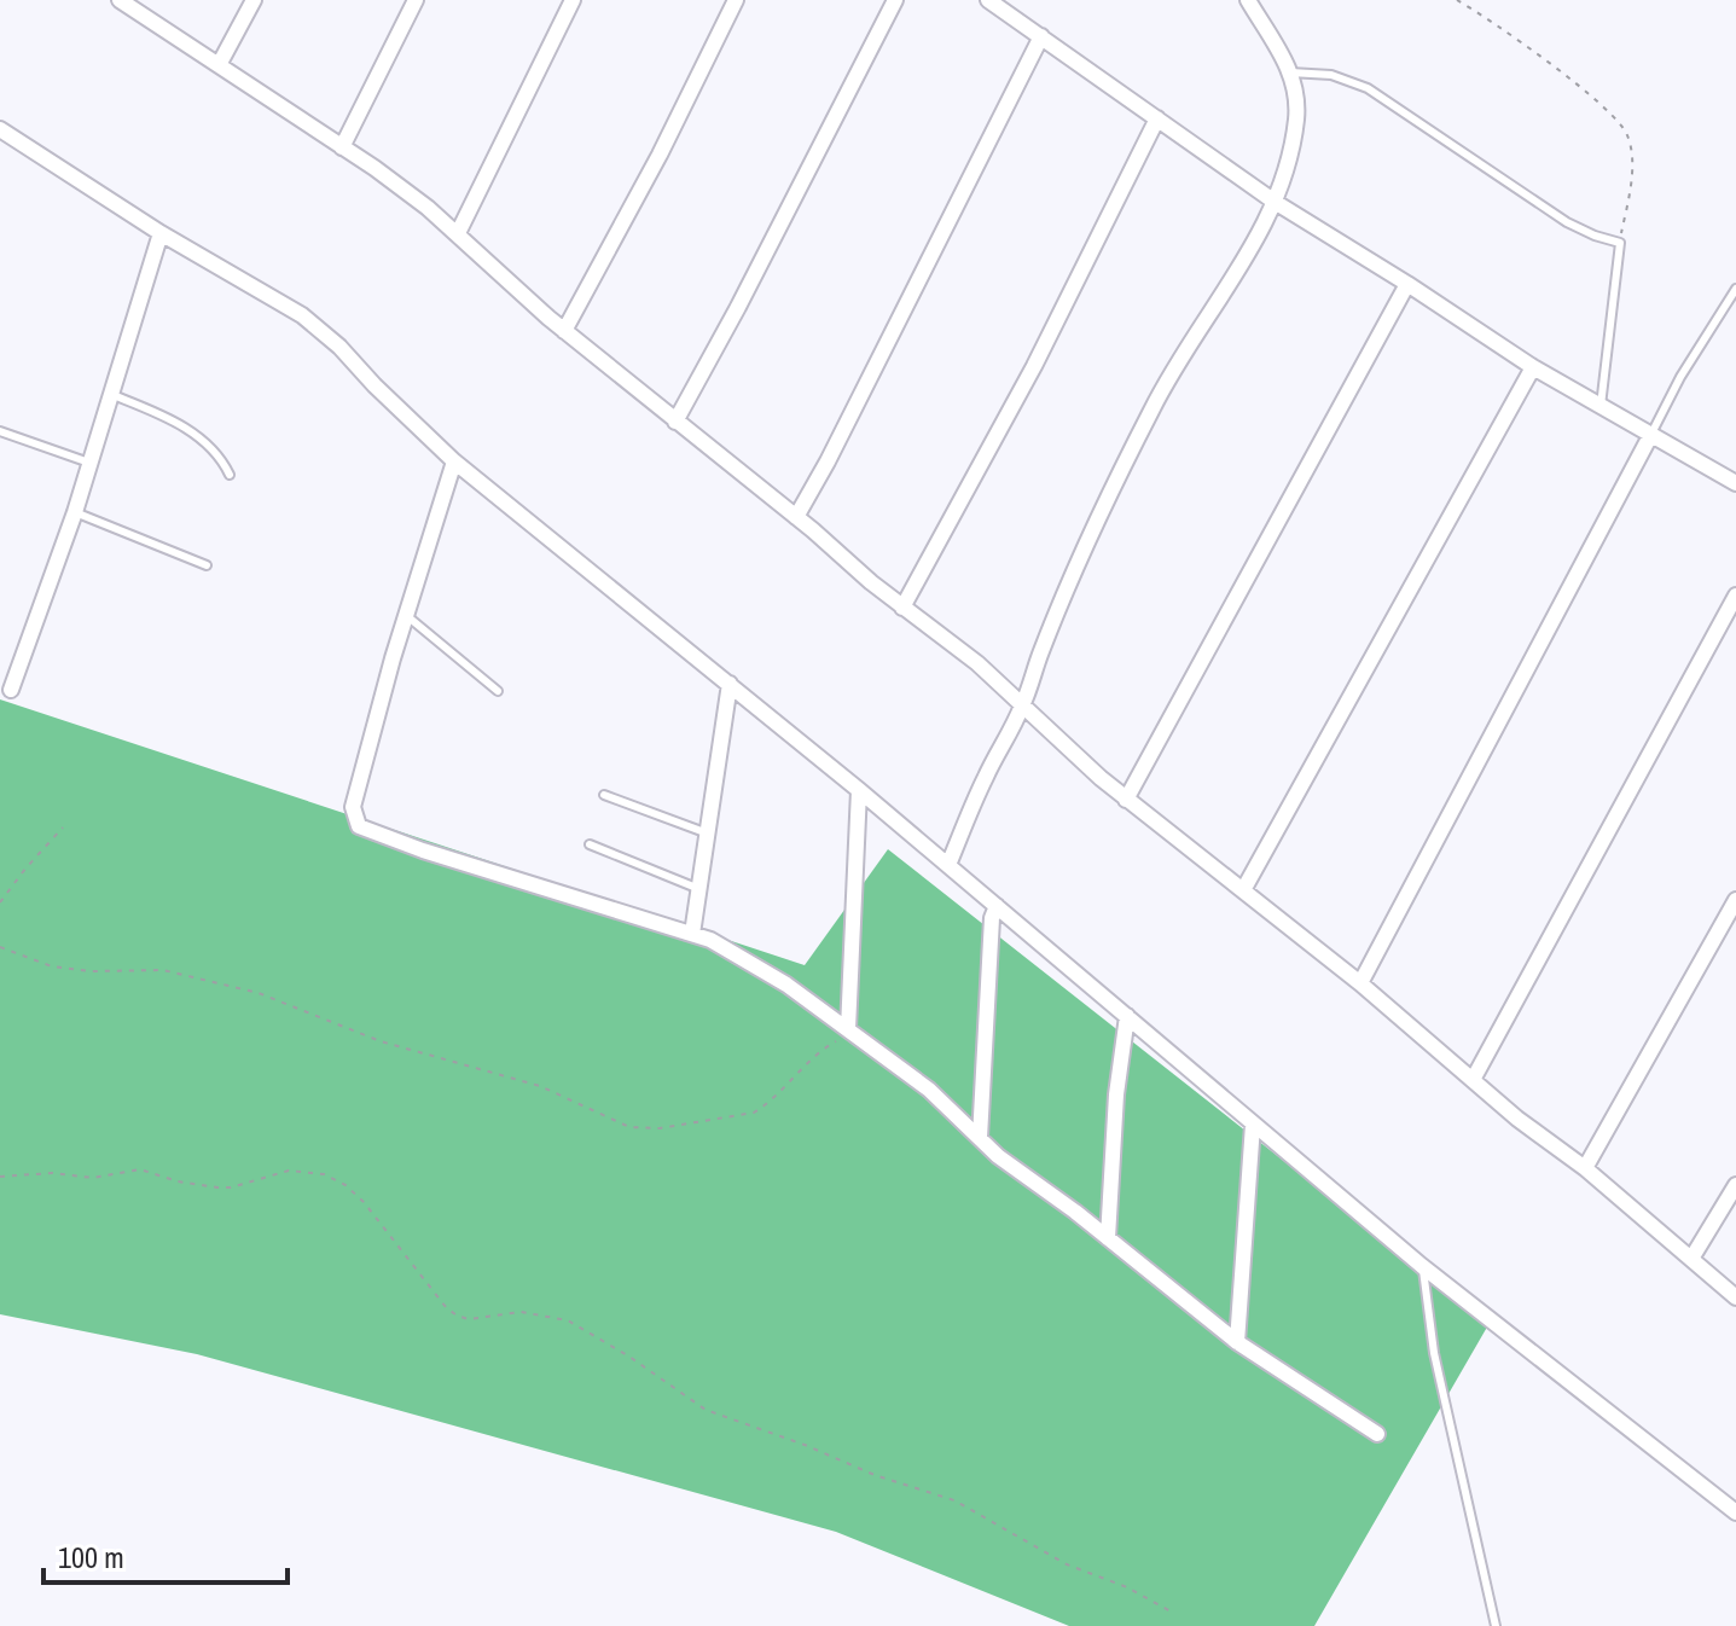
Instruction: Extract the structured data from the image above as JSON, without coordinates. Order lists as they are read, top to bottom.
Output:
{
  "scale_bar": "100 m"
}
